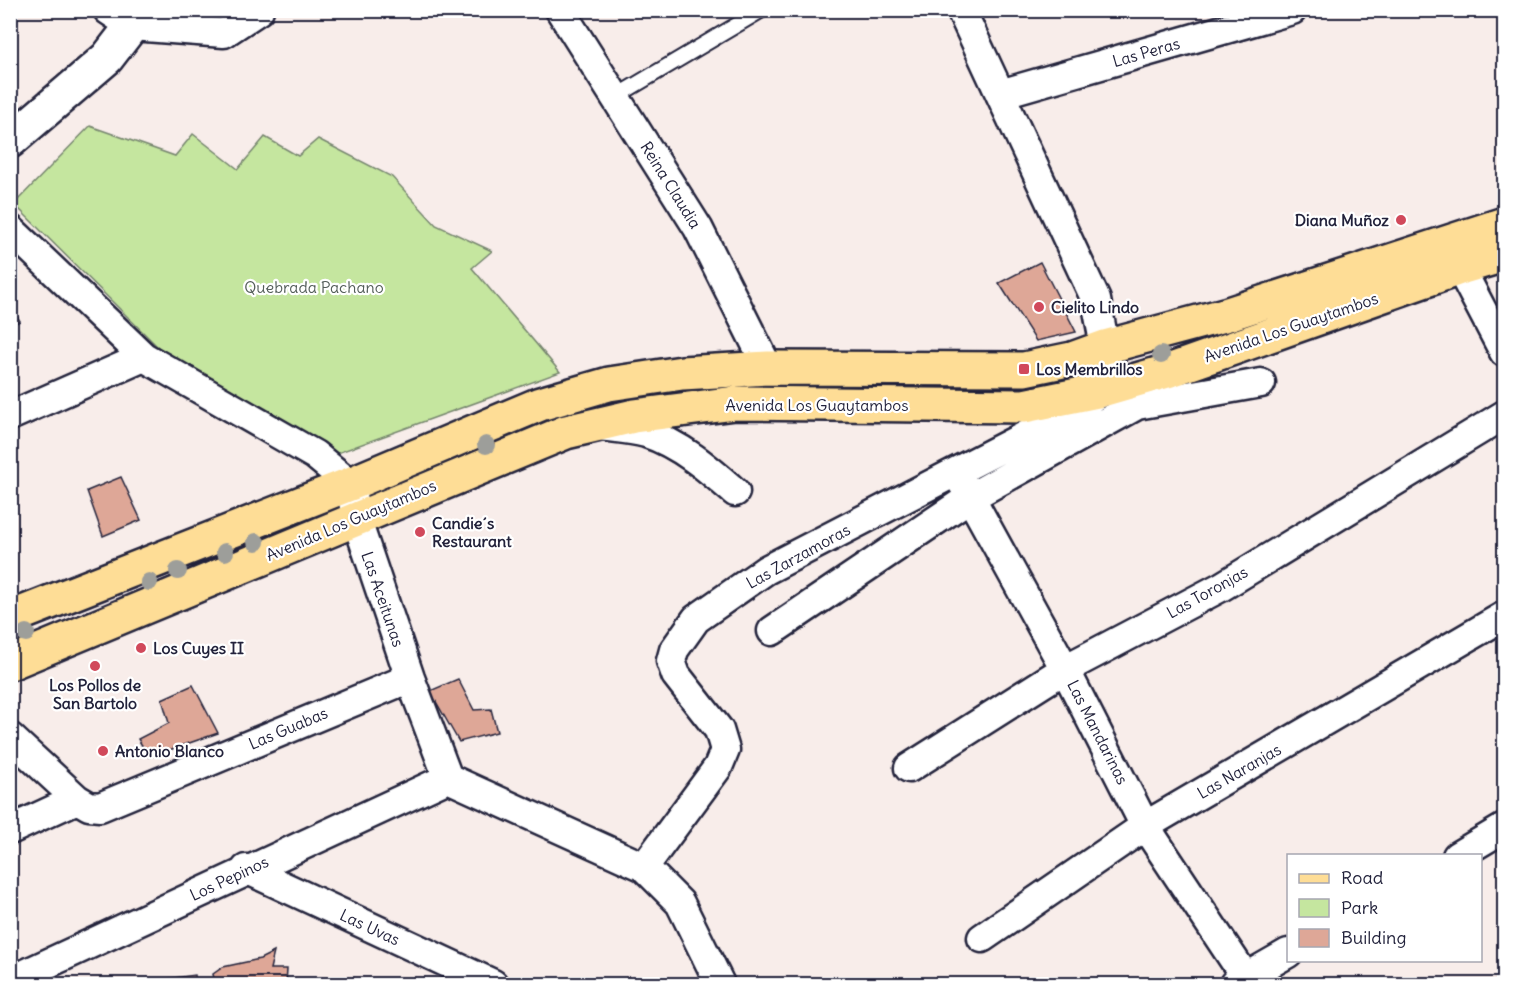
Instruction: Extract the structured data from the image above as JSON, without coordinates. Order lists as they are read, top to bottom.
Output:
{
  "streets": {
    "main road": ["Avenida Los Guaytambos"],
    "street": [
      "Las Peras",
      "Reina Claudia",
      "Las Zarzamoras",
      "Las Toronjas",
      "Las Aceitunas",
      "Las Guabas",
      "Las Mandarinas",
      "Las Naranjas",
      "Los Pepinos",
      "Las Uvas"
    ]
  },
  "crossings": [
    ["Reina Claudia", "Avenida Los Guaytambos"],
    ["Avenida Los Guaytambos", "Las Zarzamoras"],
    ["Avenida Los Guaytambos", "Las Aceitunas"],
    ["Las Zarzamoras", "Las Mandarinas"],
    ["Las Toronjas", "Las Mandarinas"],
    ["Las Aceitunas", "Las Guabas"],
    ["Las Aceitunas", "Los Pepinos"],
    ["Las Mandarinas", "Las Naranjas"],
    ["Los Pepinos", "Las Uvas"]
  ],
  "parks": ["Quebrada Pachano"],
  "places": {
    "other": [
      "Diana Muñoz",
      "Cielito Lindo",
      "Candie´s Restaurant",
      "Los Cuyes II",
      "Los Pollos de San Bartolo",
      "Antonio Blanco"
    ],
    "transit": ["Los Membrillos"]
  },
  "legend": ["Road", "Park", "Building"]
}
